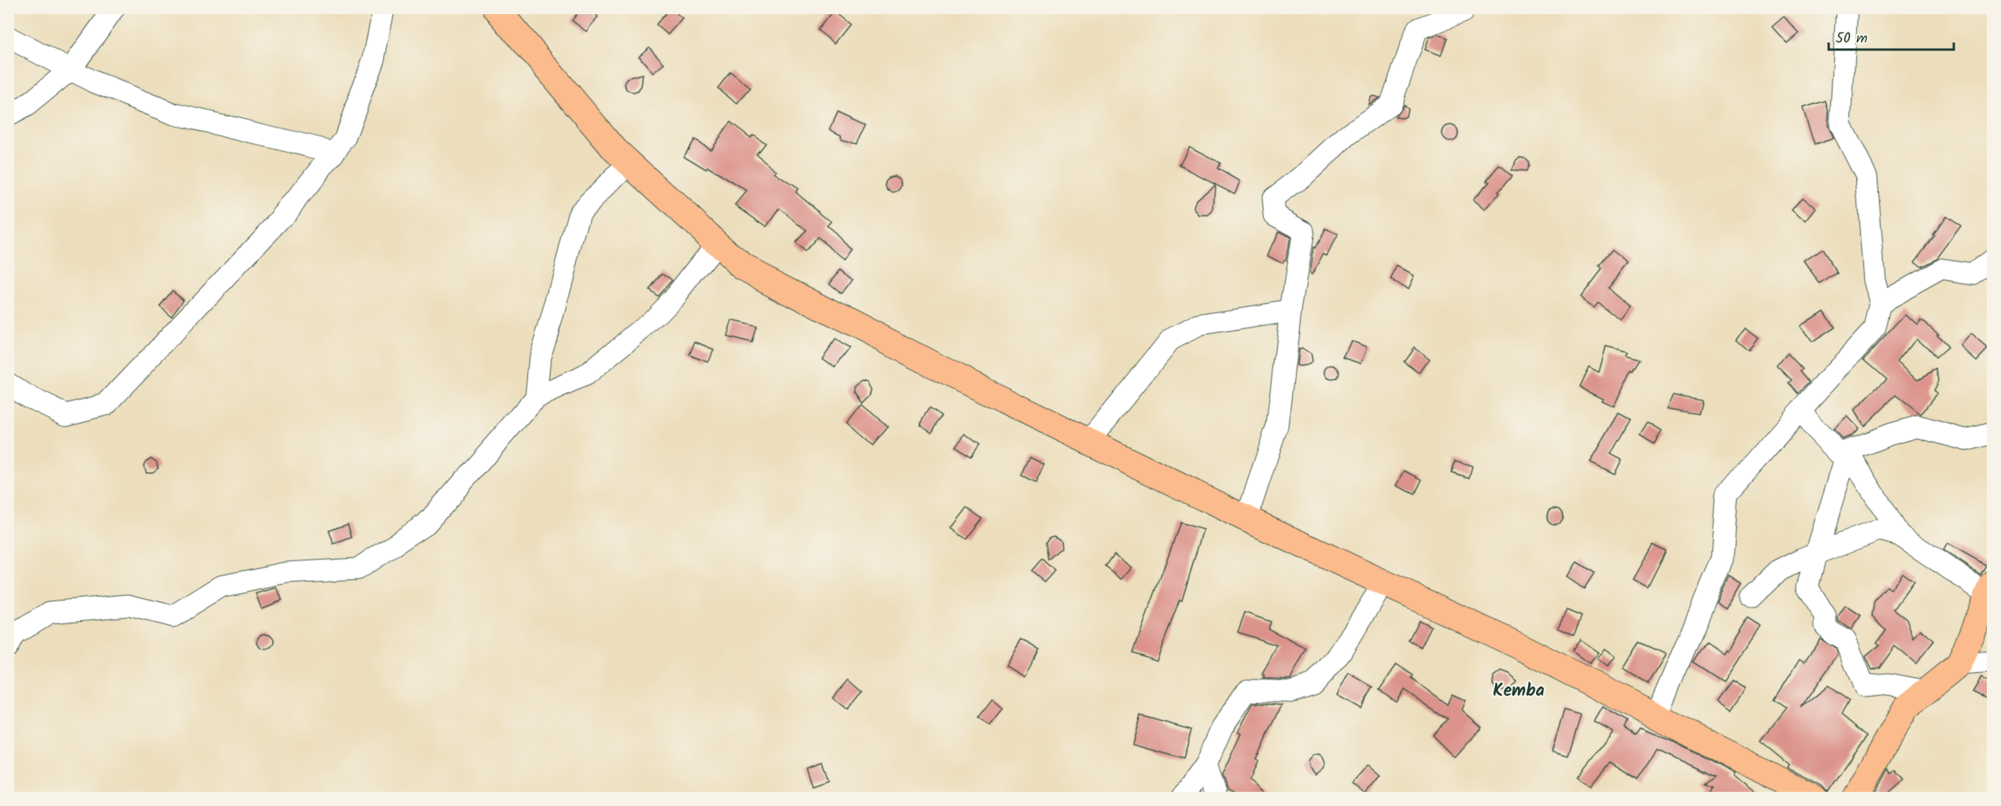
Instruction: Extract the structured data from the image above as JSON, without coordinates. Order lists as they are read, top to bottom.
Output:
{
  "districts": ["Kemba"],
  "scale_bar": "50 m"
}
